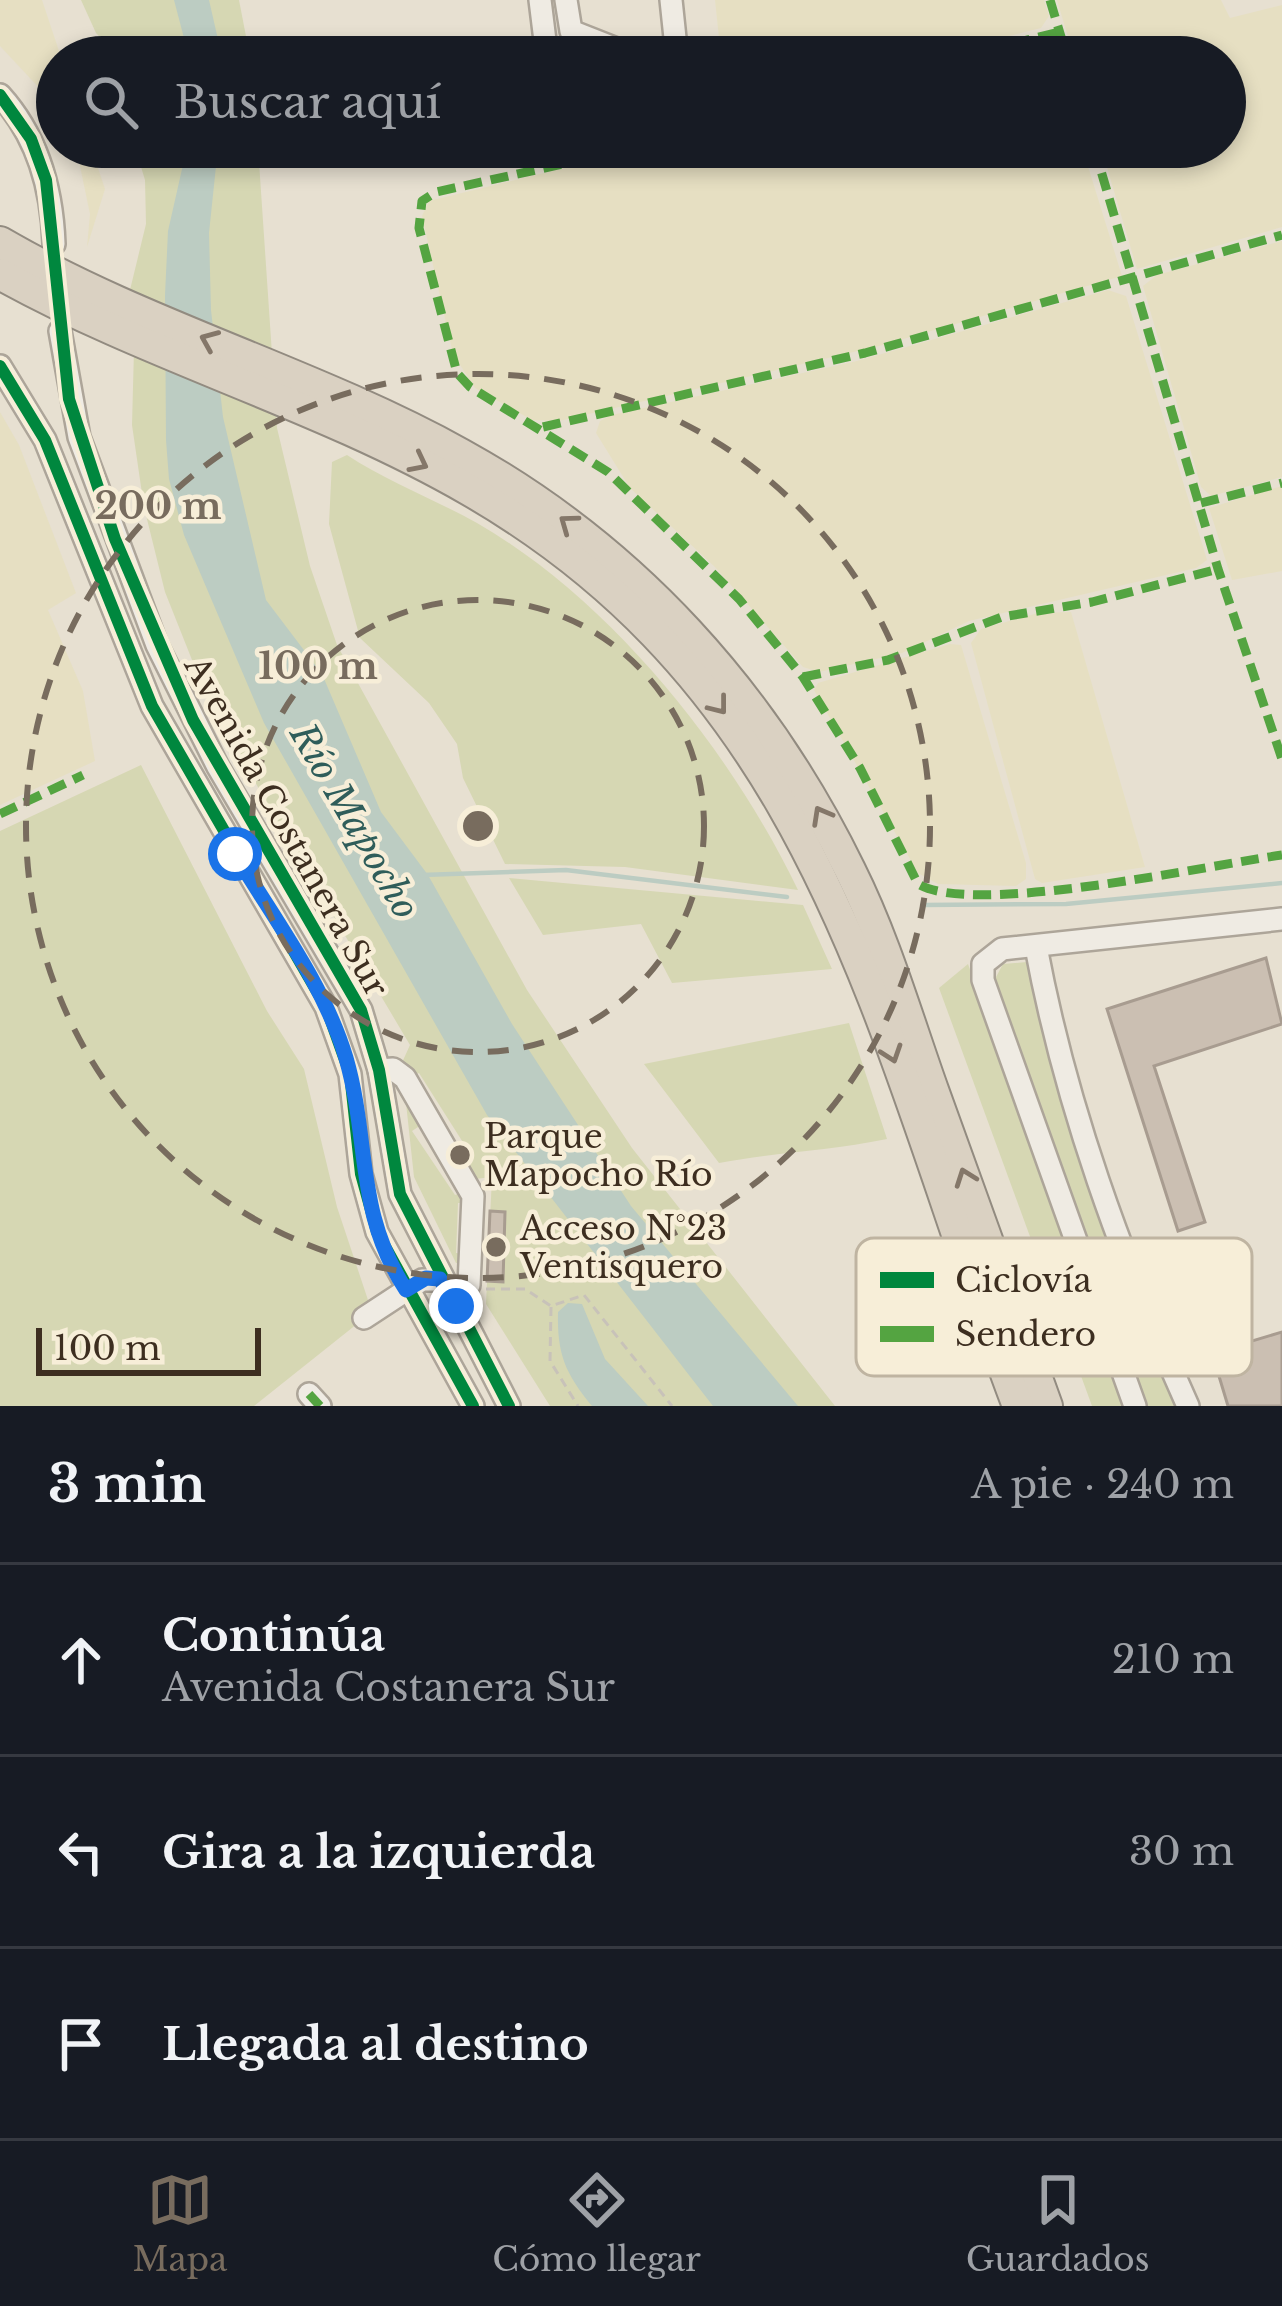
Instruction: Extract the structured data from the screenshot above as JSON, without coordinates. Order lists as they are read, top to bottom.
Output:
{
  "streets": {
    "street": ["Avenida Costanera Sur"]
  },
  "water": ["Río Mapocho"],
  "places": ["Parque Mapocho Río", "Acceso N°23 Ventisquero"],
  "legend": ["Ciclovía", "Sendero"],
  "scale_bar": "100 m",
  "page": {
    "search": "Buscar aquí",
    "scale": "100 m",
    "heading": ["3 min", "A pie · 240 m"],
    "list": [
      ["Continúa", "Avenida Costanera Sur", "210 m"],
      ["Gira a la izquierda", "30 m"],
      "Llegada al destino"
    ],
    "nav": ["Mapa", "Cómo llegar", "Guardados"]
  },
  "rings": ["200 m", "100 m"]
}
